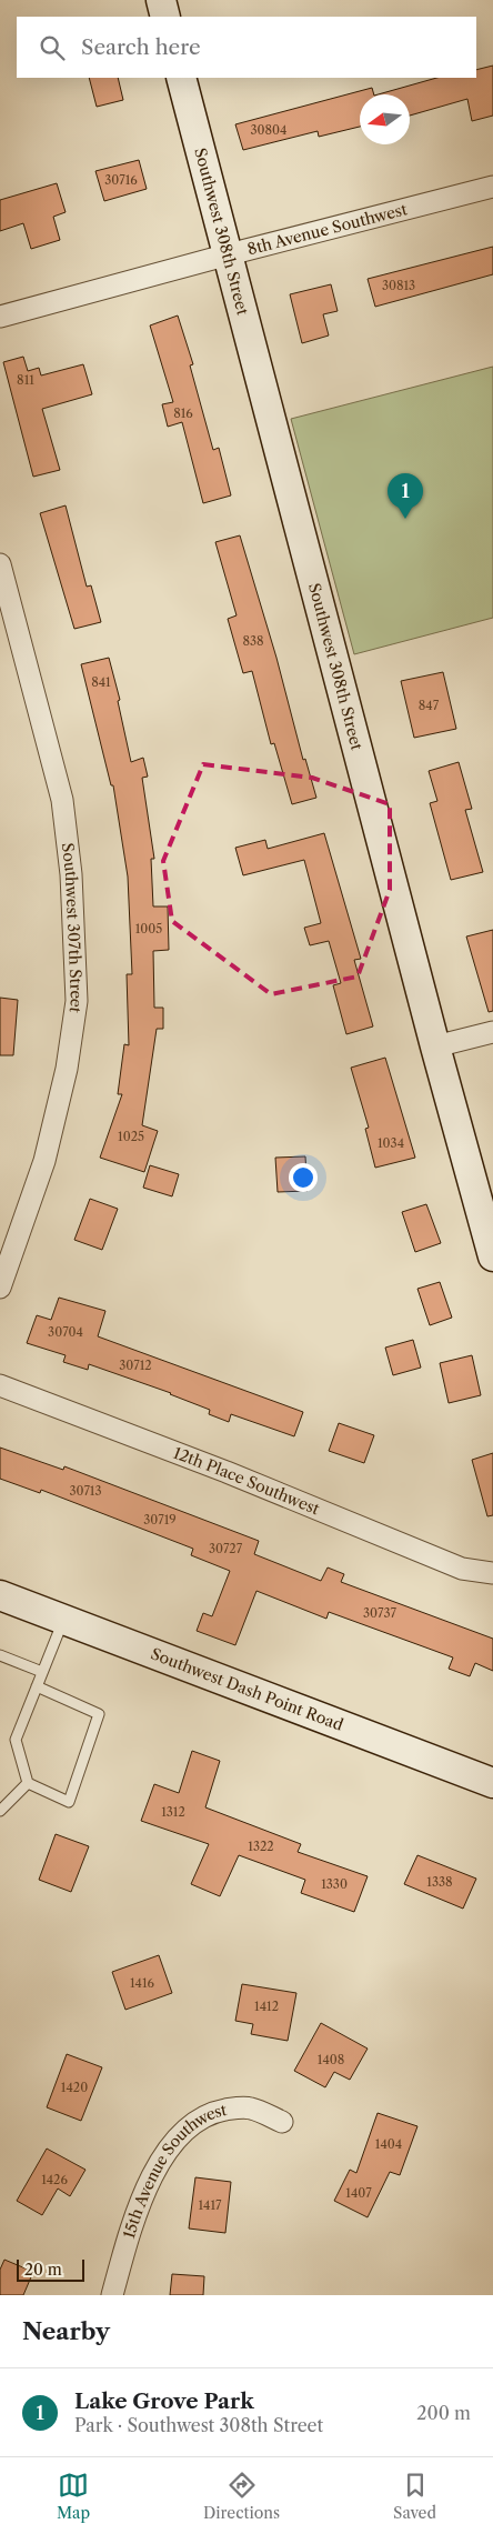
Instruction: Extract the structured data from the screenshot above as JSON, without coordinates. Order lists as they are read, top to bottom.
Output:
{
  "streets": {
    "street": [
      "8th Avenue Southwest",
      "Southwest 308th Street",
      "Southwest 307th Street",
      "12th Place Southwest",
      "Southwest Dash Point Road",
      "15th Avenue Southwest"
    ]
  },
  "crossings": [
    ["8th Avenue Southwest", "Southwest 308th Street"]
  ],
  "house_numbers": [
    "30804",
    "30716",
    "30813",
    "811",
    "816",
    "838",
    "841",
    "847",
    "1005",
    "1025",
    "1034",
    "30704",
    "30712",
    "30713",
    "30719",
    "30727",
    "30737",
    "1312",
    "1322",
    "1338",
    "1330",
    "1416",
    "1412",
    "1408",
    "1420",
    "1404",
    "1426",
    "1407",
    "1417"
  ],
  "scale_bar": "20 m",
  "north": "left",
  "page": {
    "search": "Search here",
    "pins": "1",
    "scale": "20 m",
    "heading": "Nearby",
    "list": [
      {
        "mark": "1",
        "name": "Lake Grove Park",
        "note": "Park · Southwest 308th Street",
        "value": "200 m"
      }
    ],
    "nav": ["Map", "Directions", "Saved"]
  }
}
